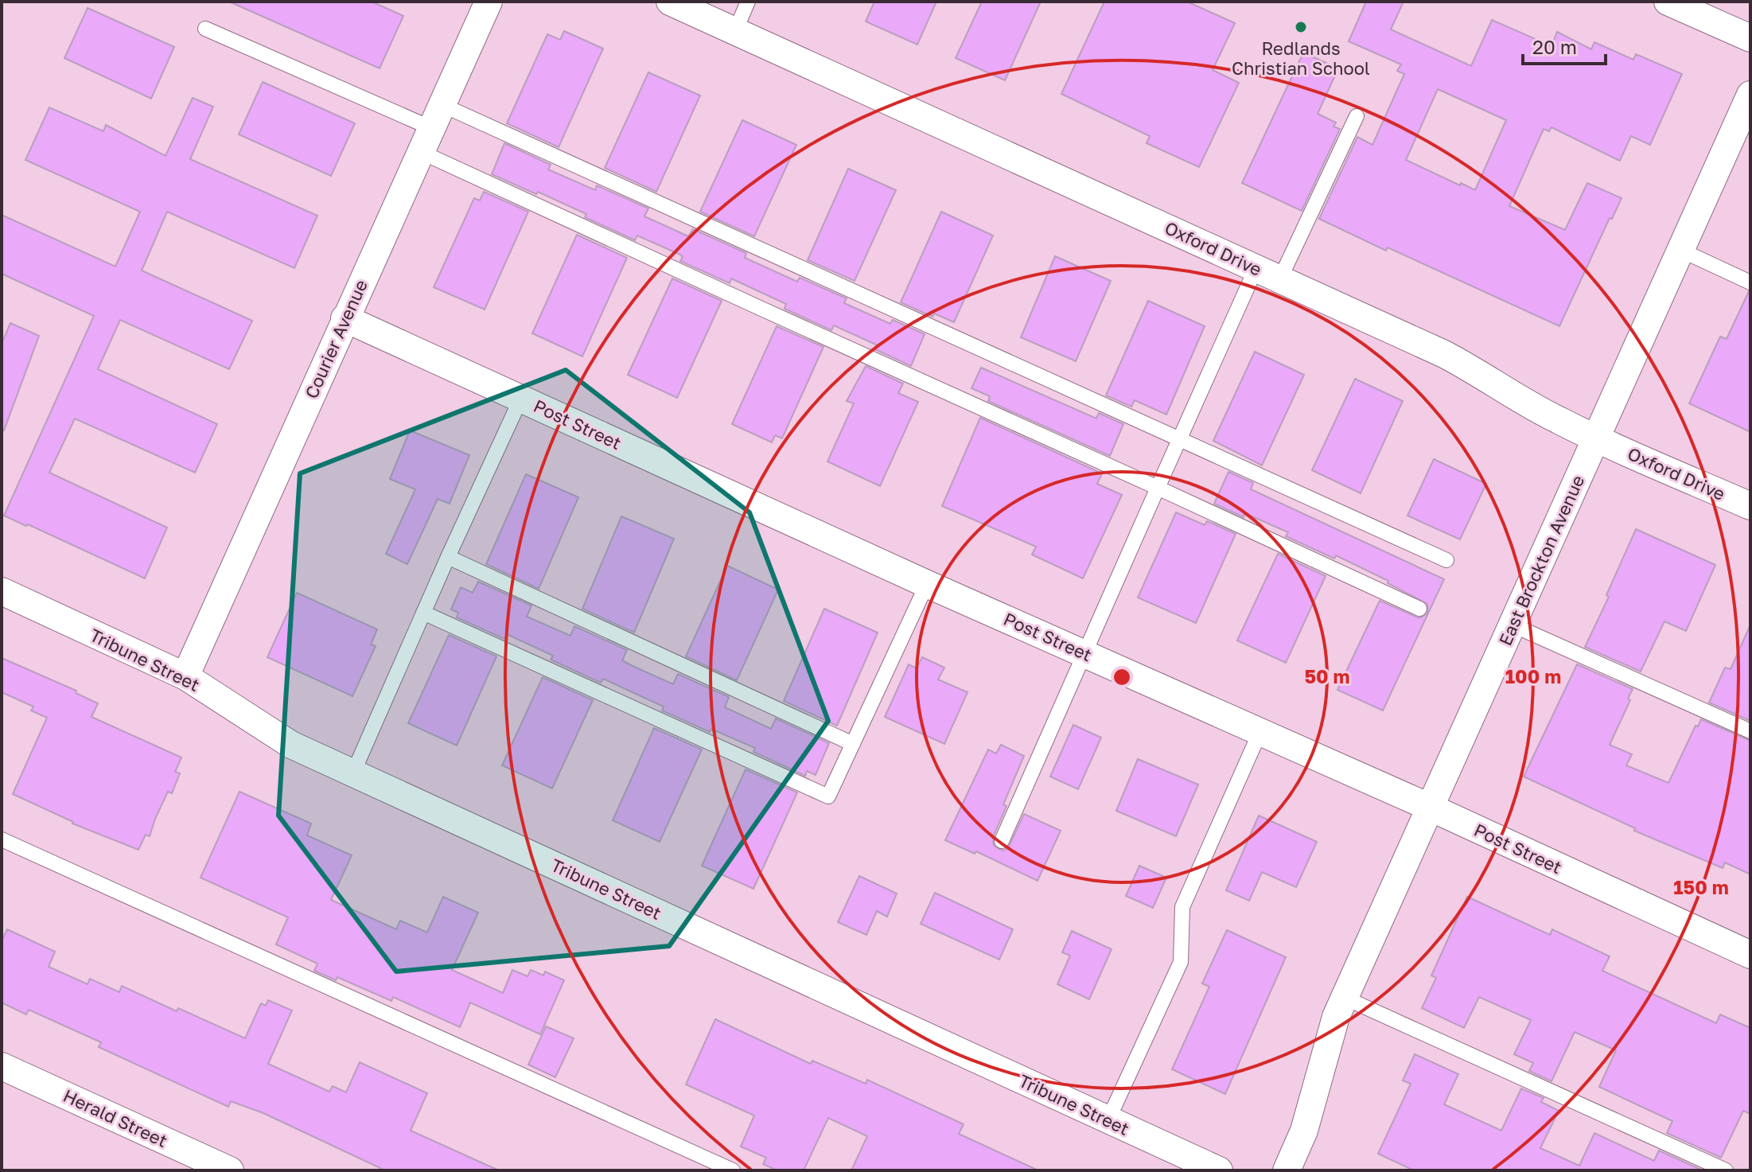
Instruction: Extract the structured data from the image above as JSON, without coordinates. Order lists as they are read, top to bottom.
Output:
{
  "streets": {
    "street": [
      "Oxford Drive",
      "Courier Avenue",
      "Post Street",
      "East Brockton Avenue",
      "Tribune Street",
      "Herald Street"
    ]
  },
  "crossings": [
    ["Oxford Drive", "East Brockton Avenue"],
    ["Courier Avenue", "Post Street"],
    ["Courier Avenue", "Tribune Street"],
    ["Post Street", "East Brockton Avenue"]
  ],
  "places": ["Redlands Christian School"],
  "scale_bar": "20 m",
  "rings": ["50 m", "100 m", "150 m"]
}
